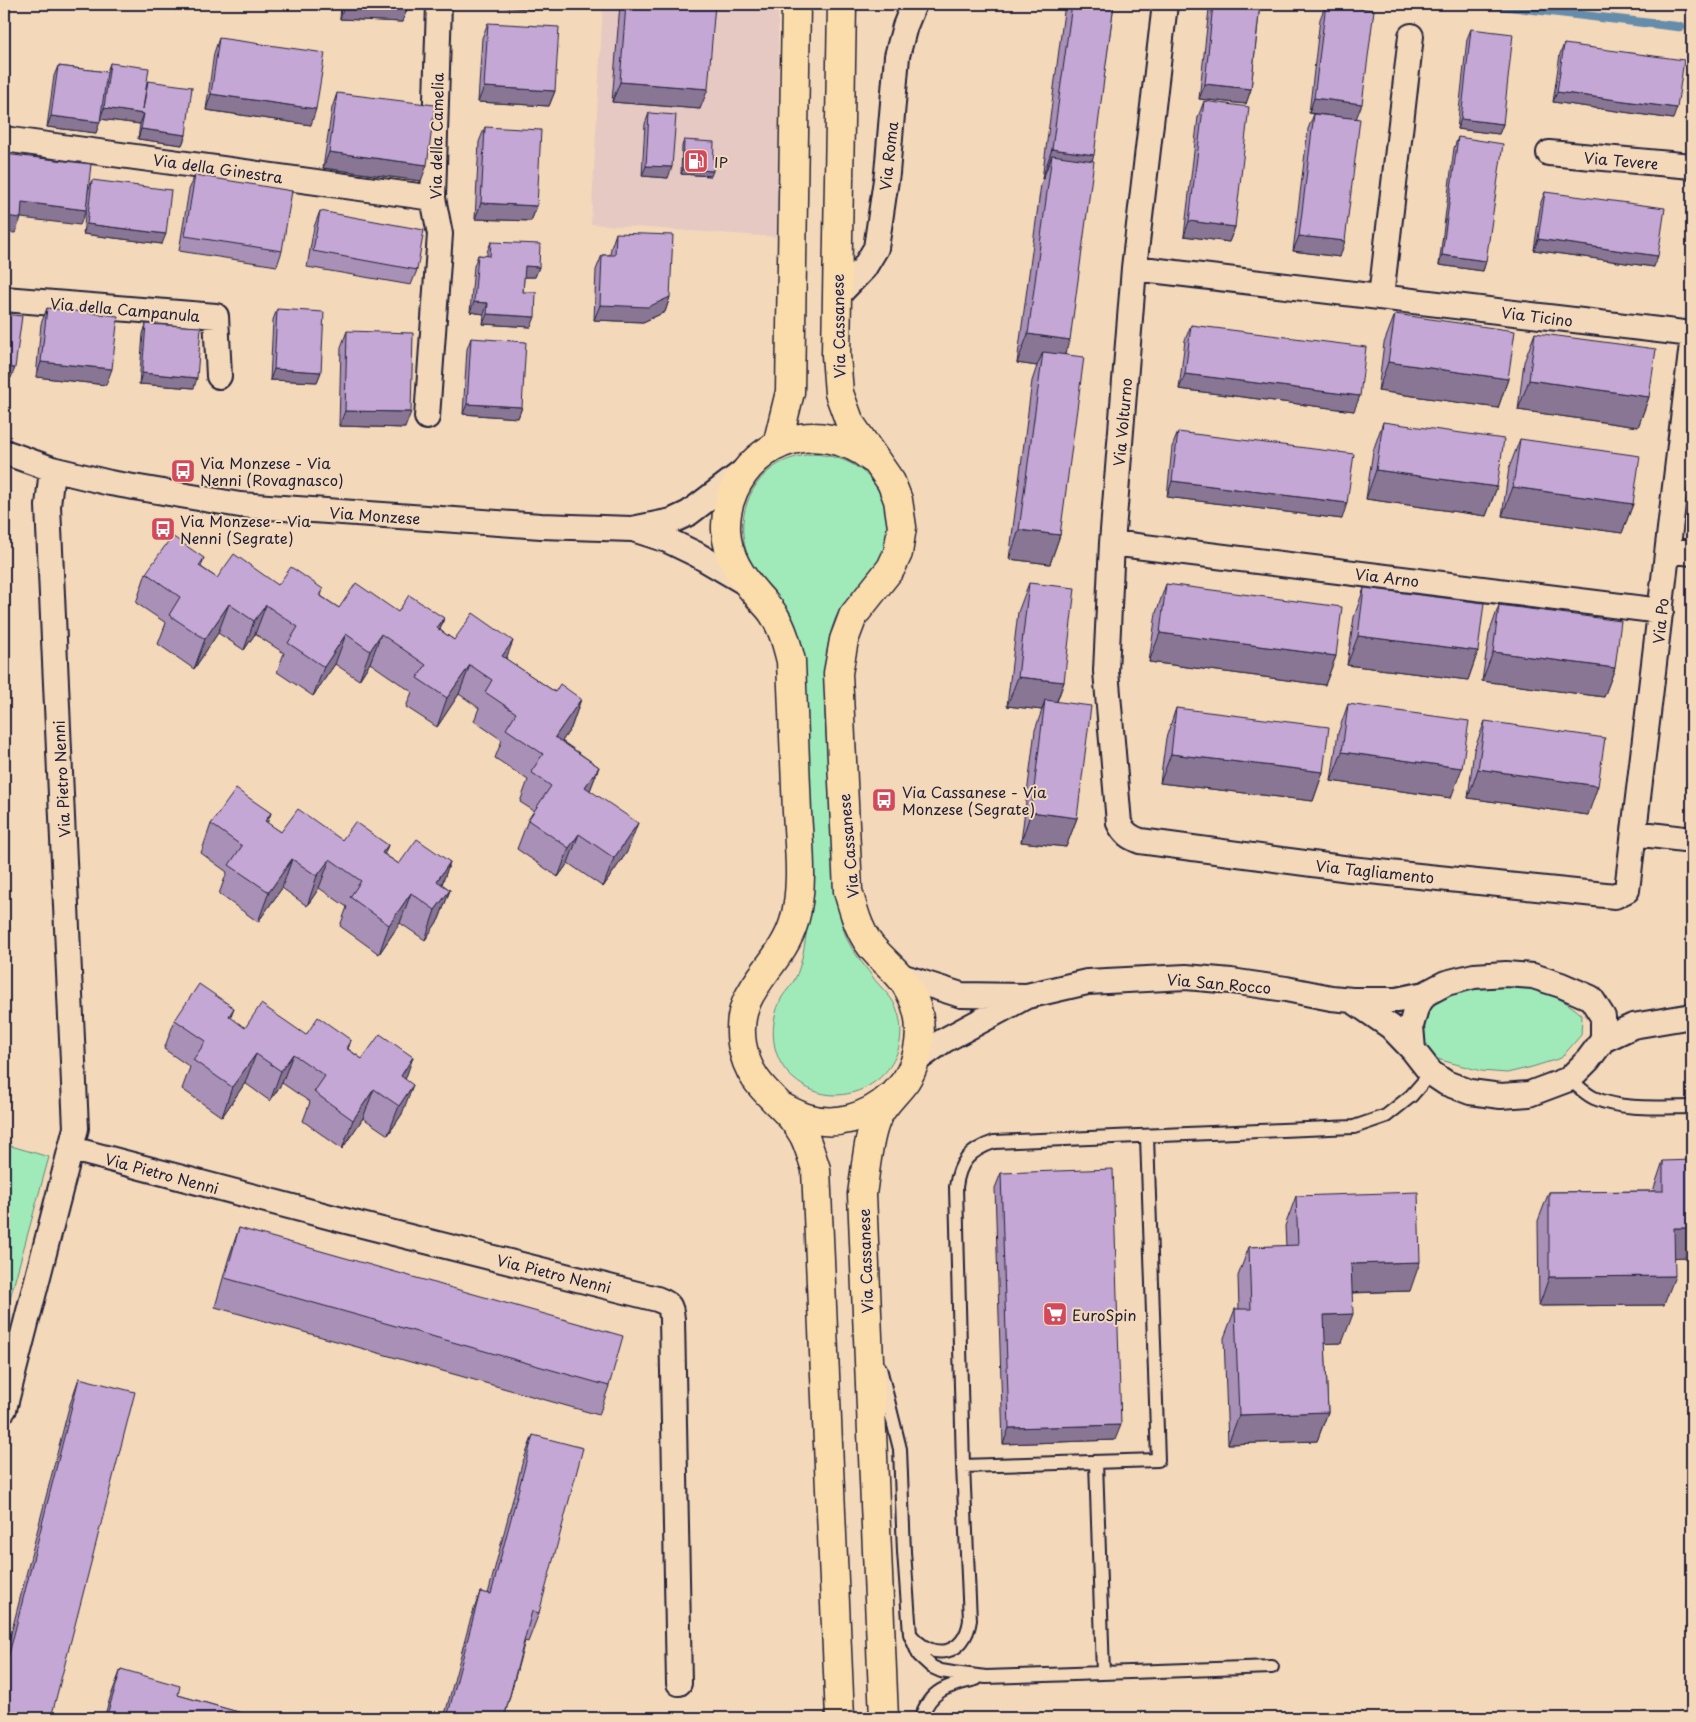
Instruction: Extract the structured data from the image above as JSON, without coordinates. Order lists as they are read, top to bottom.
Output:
{
  "streets": {
    "main road": ["Via Cassanese"],
    "street": [
      "Via della Camelia",
      "Via Roma",
      "Via Tevere",
      "Via della Ginestra",
      "Via della Campanula",
      "Via Ticino",
      "Via Volturno",
      "Via Monzese",
      "Via Arno",
      "Via Po",
      "Via Pietro Nenni",
      "Via Tagliamento",
      "Via San Rocco"
    ]
  },
  "crossings": [
    ["Via della Camelia", "Via della Ginestra"],
    ["Via Roma", "Via Cassanese"],
    ["Via Ticino", "Via Volturno"],
    ["Via Cassanese", "Via San Rocco"],
    ["Via Volturno", "Via Arno"],
    ["Via Volturno", "Via Tagliamento"],
    ["Via Monzese", "Via Pietro Nenni"],
    ["Via Arno", "Via Po"],
    ["Via Po", "Via Tagliamento"]
  ],
  "places": {
    "fuel station": ["IP"],
    "bus stop": ["Via Monzese - Via Nenni (Rovagnasco)", "Via Monzese - Via Nenni (Segrate)", "Via Cassanese - Via Monzese (Segrate)"],
    "supermarket": ["EuroSpin"]
  }
}
